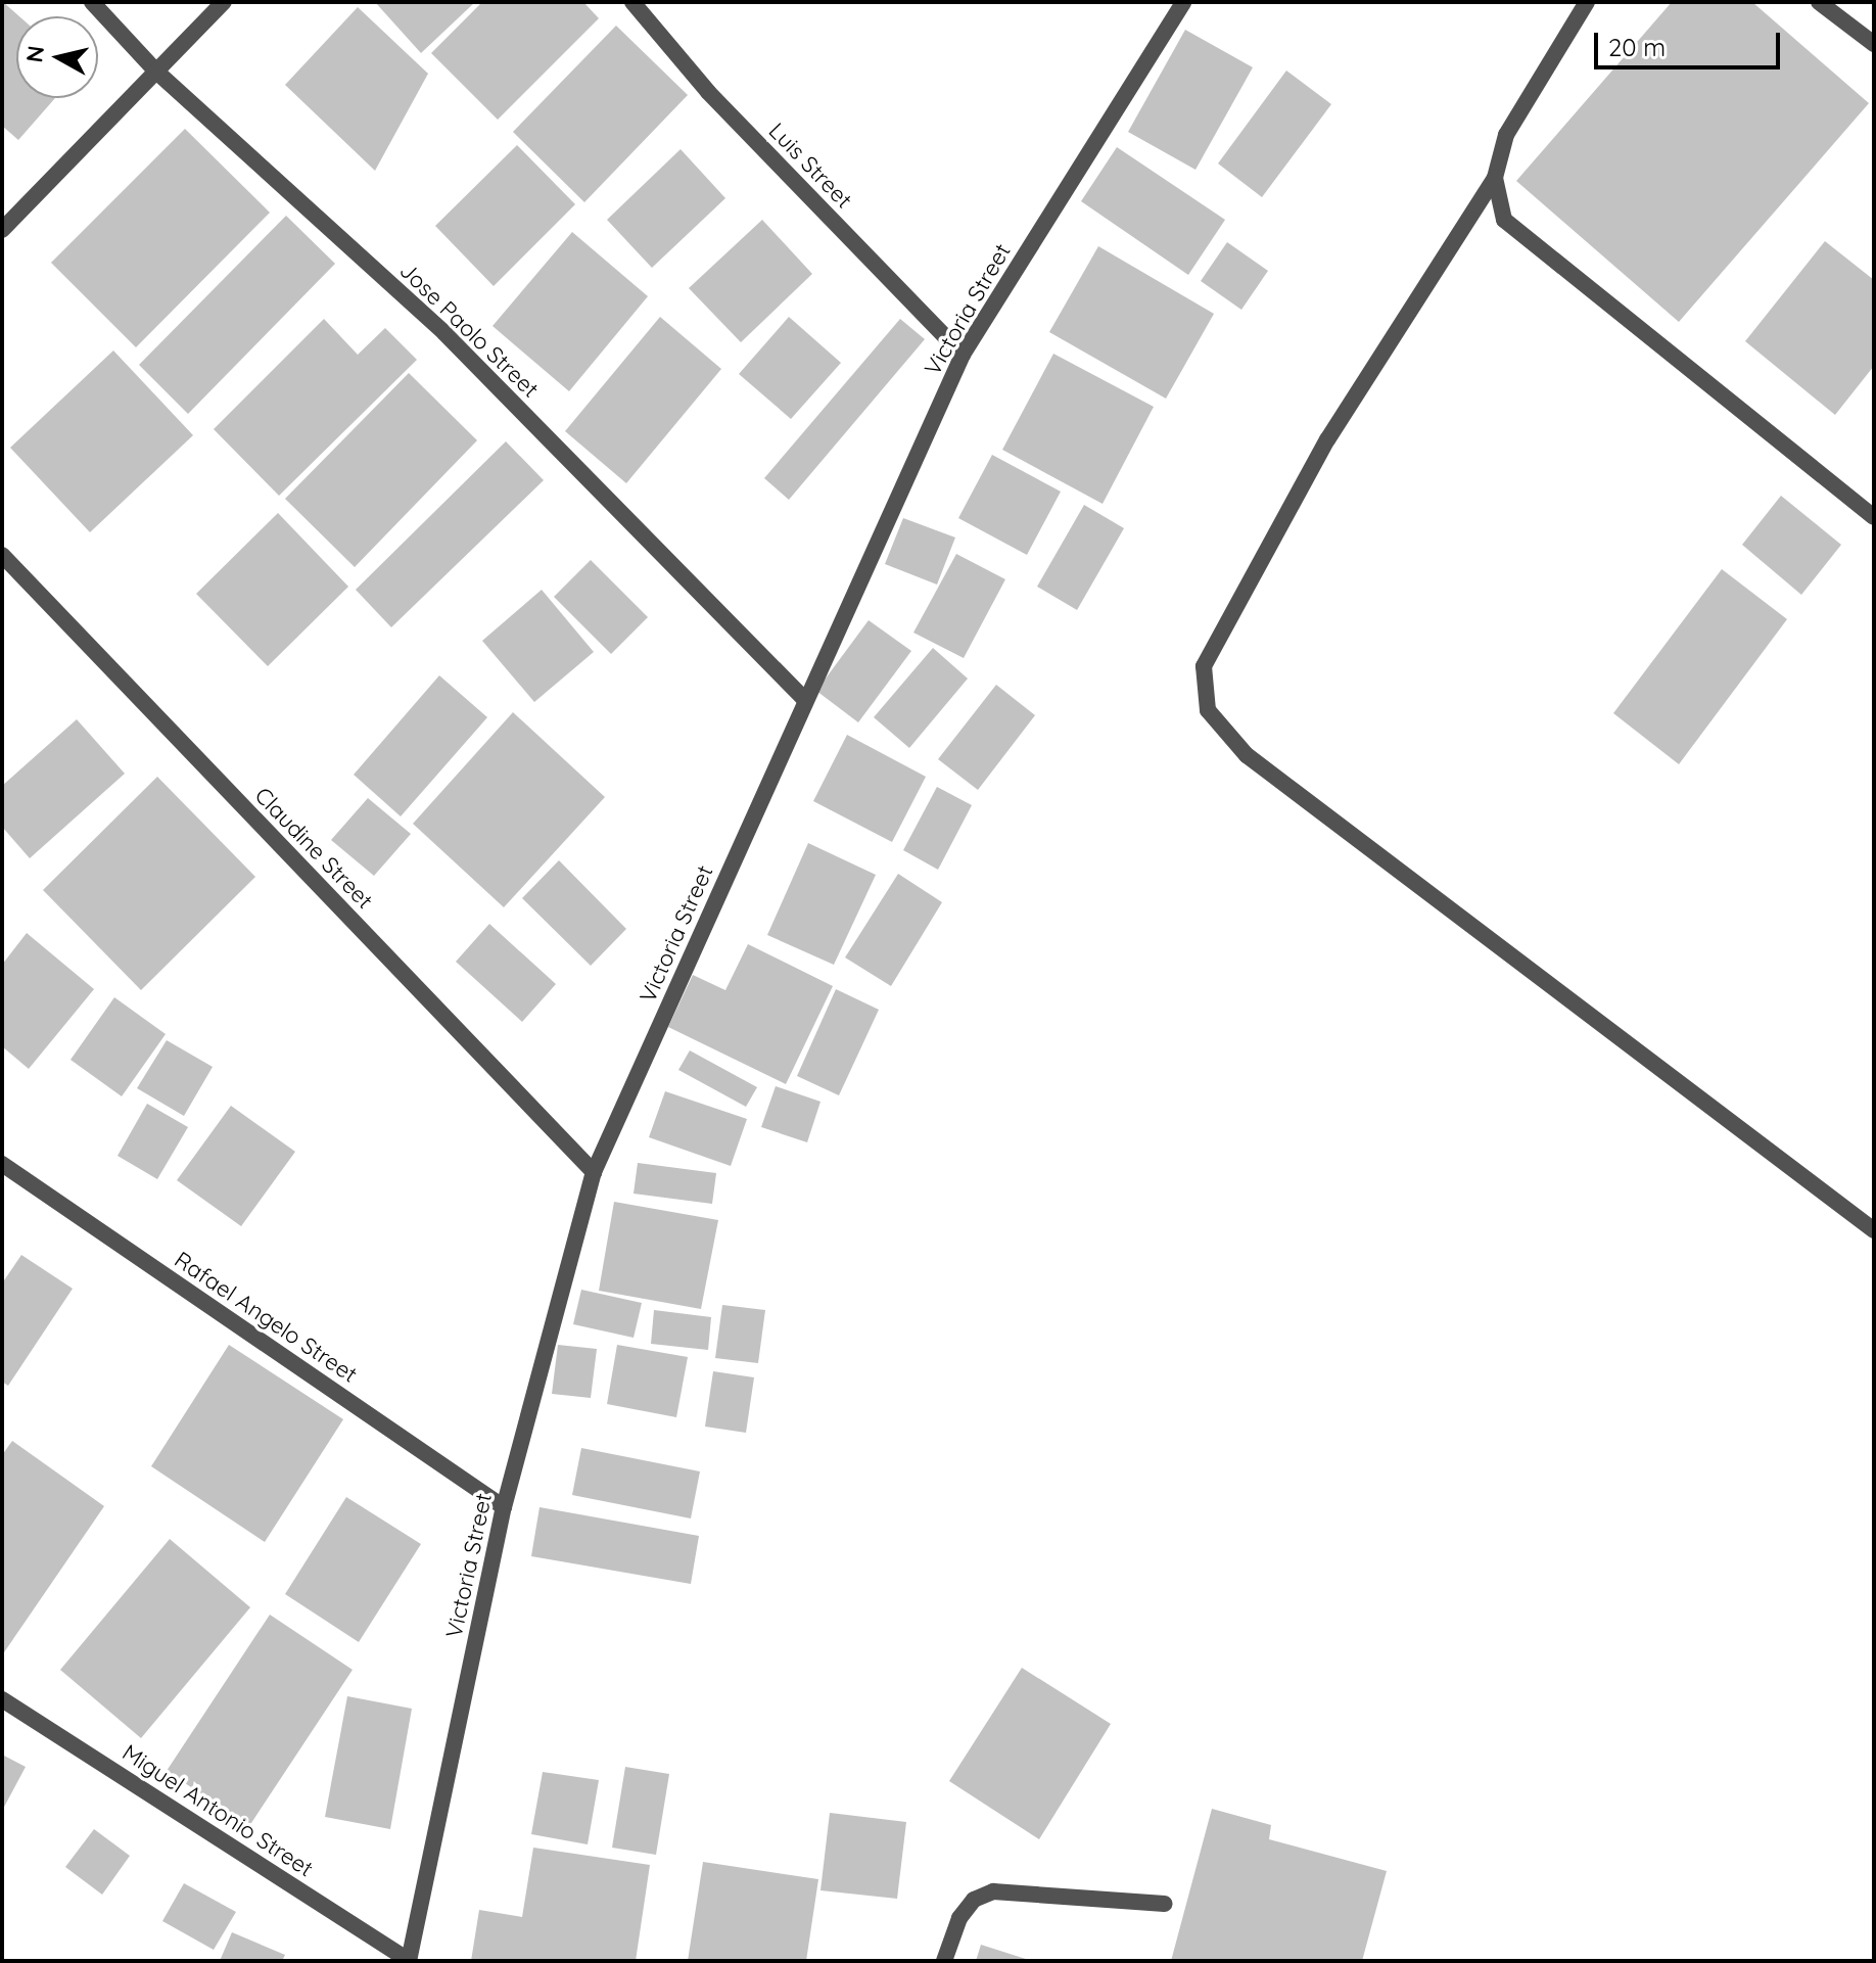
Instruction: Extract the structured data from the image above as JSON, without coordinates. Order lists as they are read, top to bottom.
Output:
{
  "streets": {
    "street": [
      "Luis Street",
      "Victoria Street",
      "Jose Paolo Street",
      "Claudine Street",
      "Rafael Angelo Street",
      "Miguel Antonio Street"
    ]
  },
  "crossings": [
    ["Luis Street", "Victoria Street"],
    ["Victoria Street", "Jose Paolo Street"],
    ["Victoria Street", "Claudine Street"],
    ["Victoria Street", "Rafael Angelo Street"],
    ["Victoria Street", "Miguel Antonio Street"]
  ],
  "scale_bar": "20 m",
  "north": "left"
}
